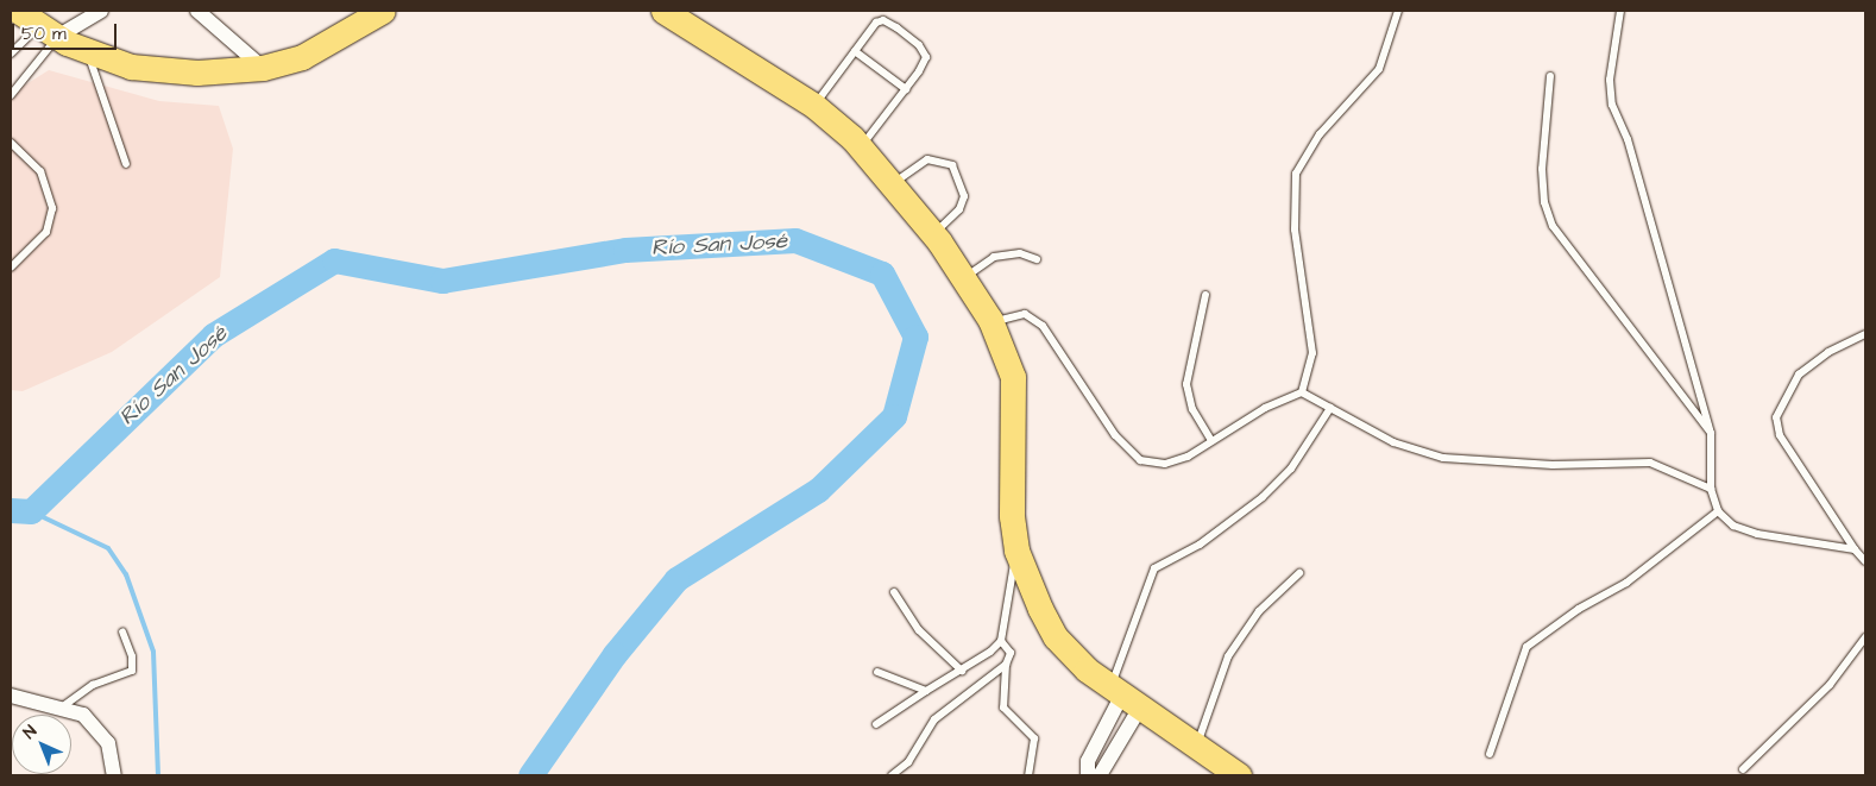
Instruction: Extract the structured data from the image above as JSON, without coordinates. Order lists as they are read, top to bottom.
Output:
{
  "water": ["Río San José"],
  "scale_bar": "50 m",
  "north": "top left"
}
